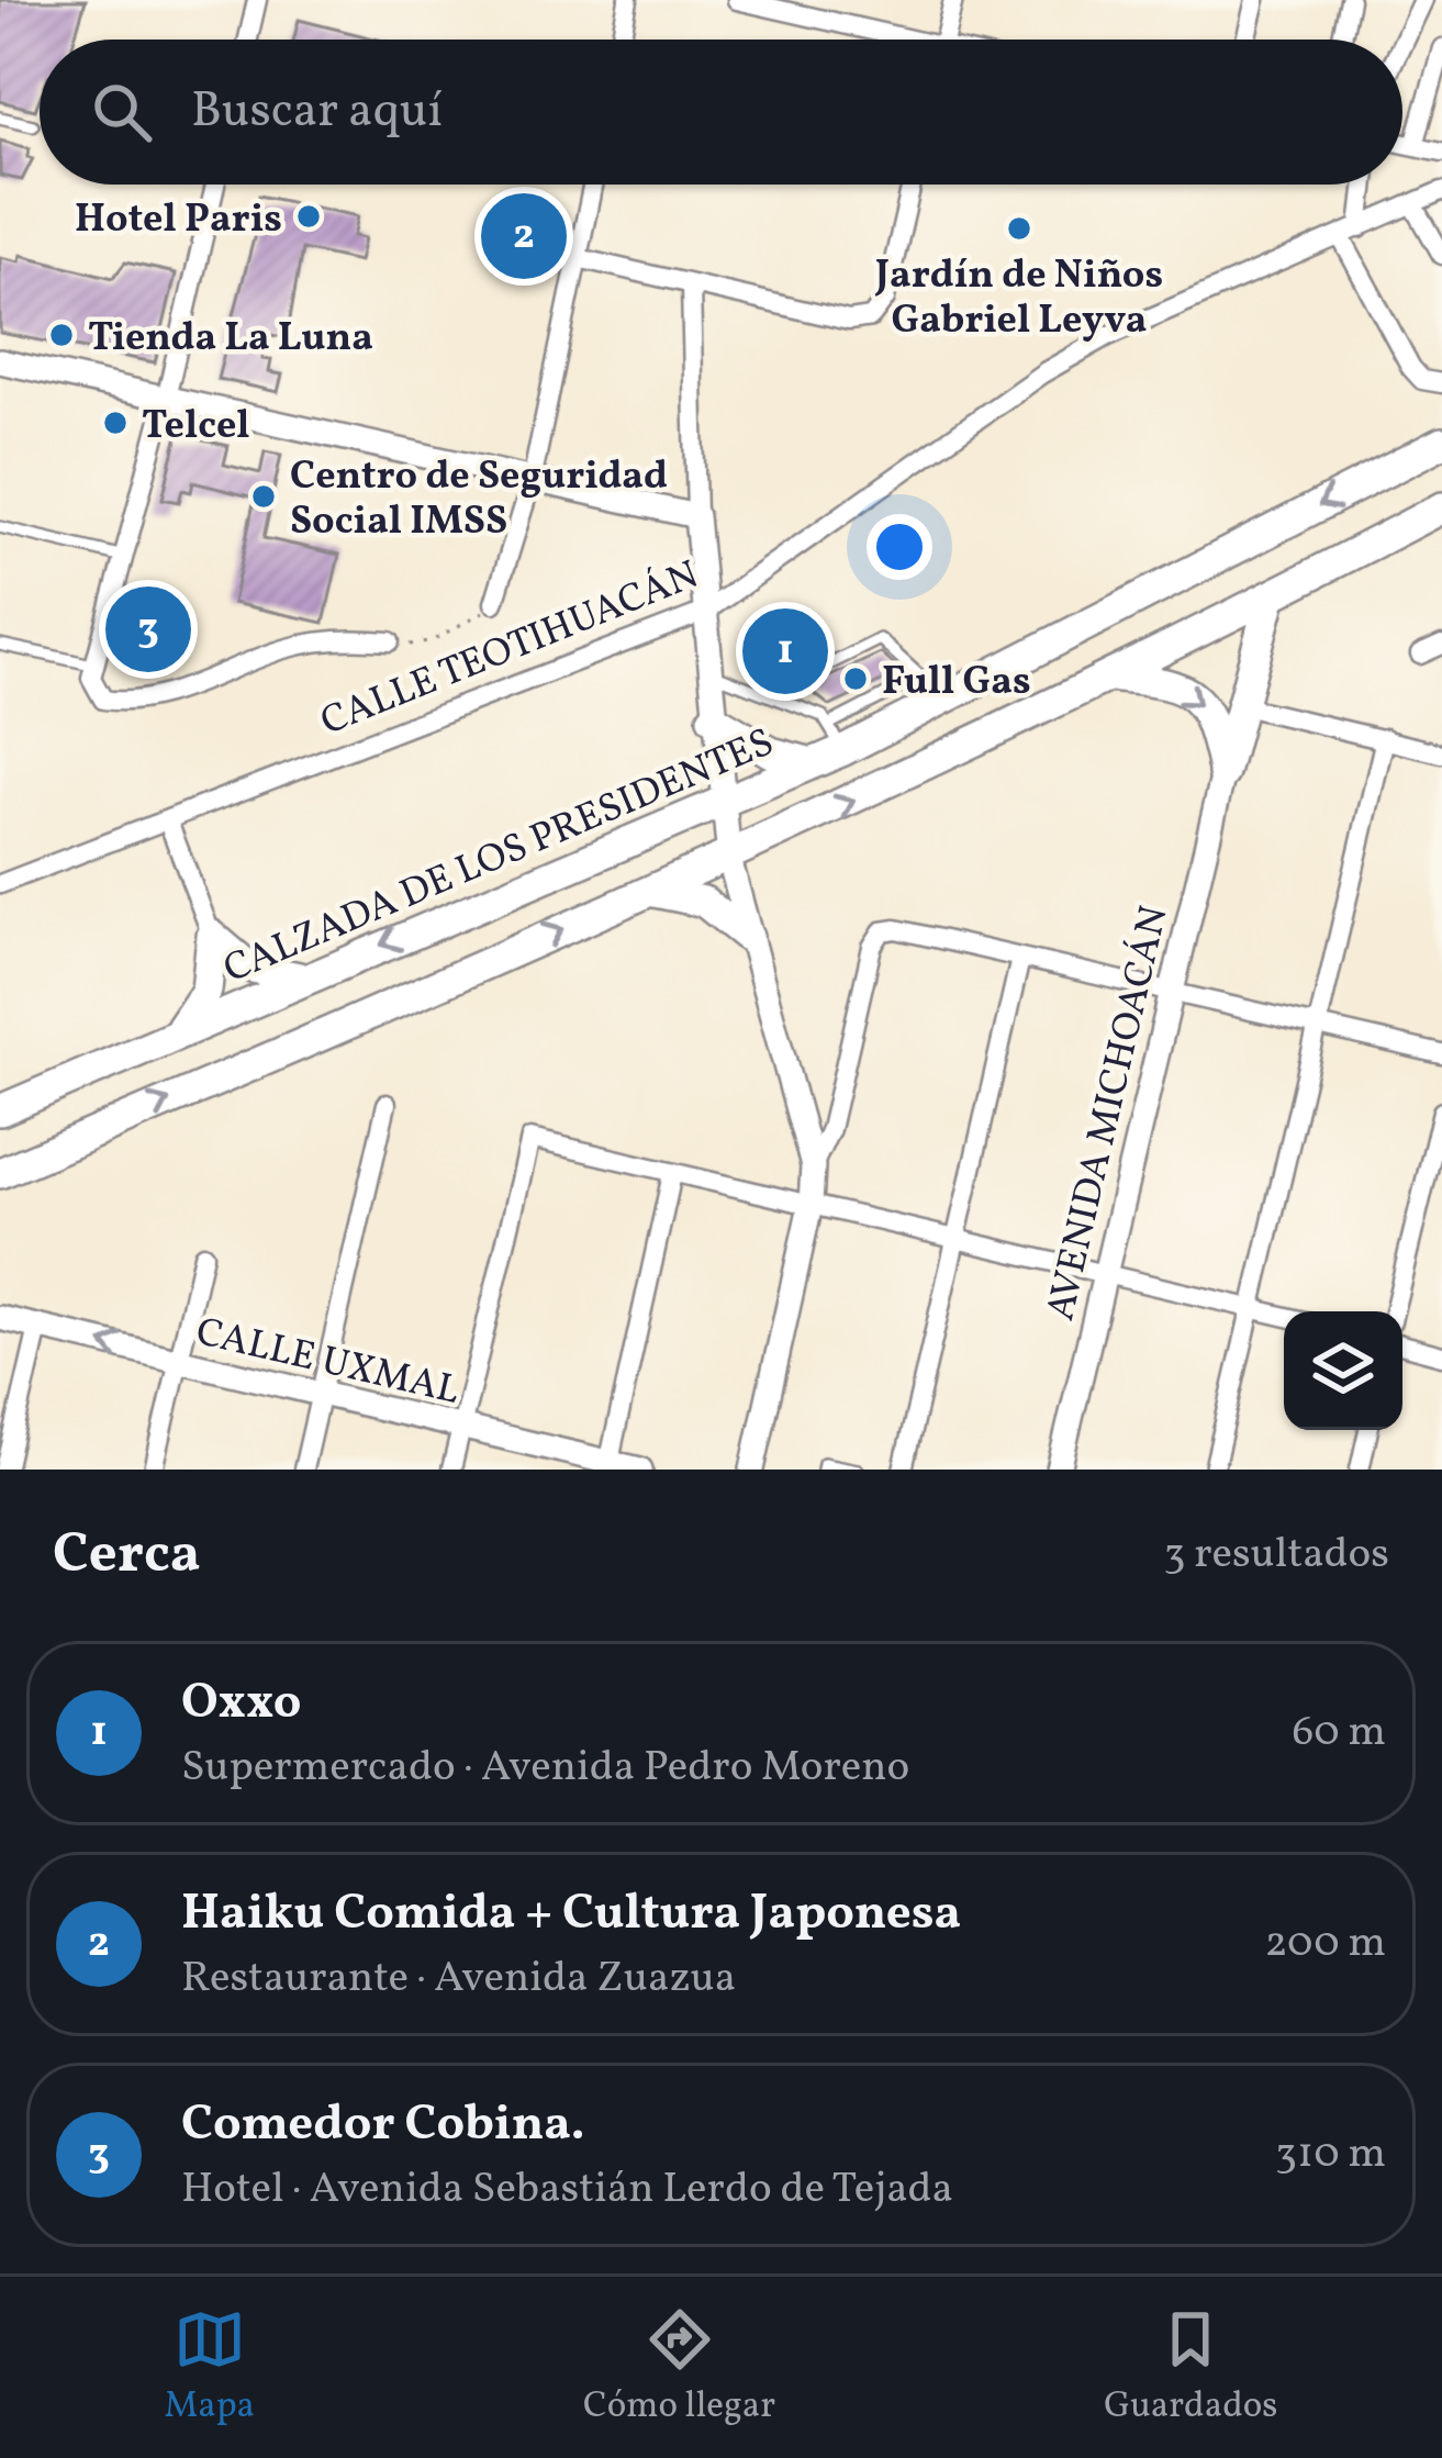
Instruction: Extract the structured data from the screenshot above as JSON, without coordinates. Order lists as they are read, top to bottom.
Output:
{
  "streets": {
    "highway": ["CALZADA DE LOS PRESIDENTES"],
    "street": ["CALLE TEOTIHUACÁN", "AVENIDA MICHOACÁN", "CALLE UXMAL"]
  },
  "places": [
    "Hotel Paris",
    "Jardín de Niños Gabriel Leyva",
    "Tienda La Luna",
    "Telcel",
    "Centro de Seguridad Social IMSS",
    "Full Gas"
  ],
  "page": {
    "search": "Buscar aquí",
    "pins": ["2", "3", "1"],
    "heading": ["Cerca", "3 resultados"],
    "list": [
      {
        "mark": "1",
        "name": "Oxxo",
        "note": "Supermercado · Avenida Pedro Moreno",
        "value": "60 m"
      },
      {
        "mark": "2",
        "name": "Haiku Comida + Cultura Japonesa",
        "note": "Restaurante · Avenida Zuazua",
        "value": "200 m"
      },
      {
        "mark": "3",
        "name": "Comedor Cobina.",
        "note": "Hotel · Avenida Sebastián Lerdo de Tejada",
        "value": "310 m"
      }
    ],
    "nav": ["Mapa", "Cómo llegar", "Guardados"]
  }
}
